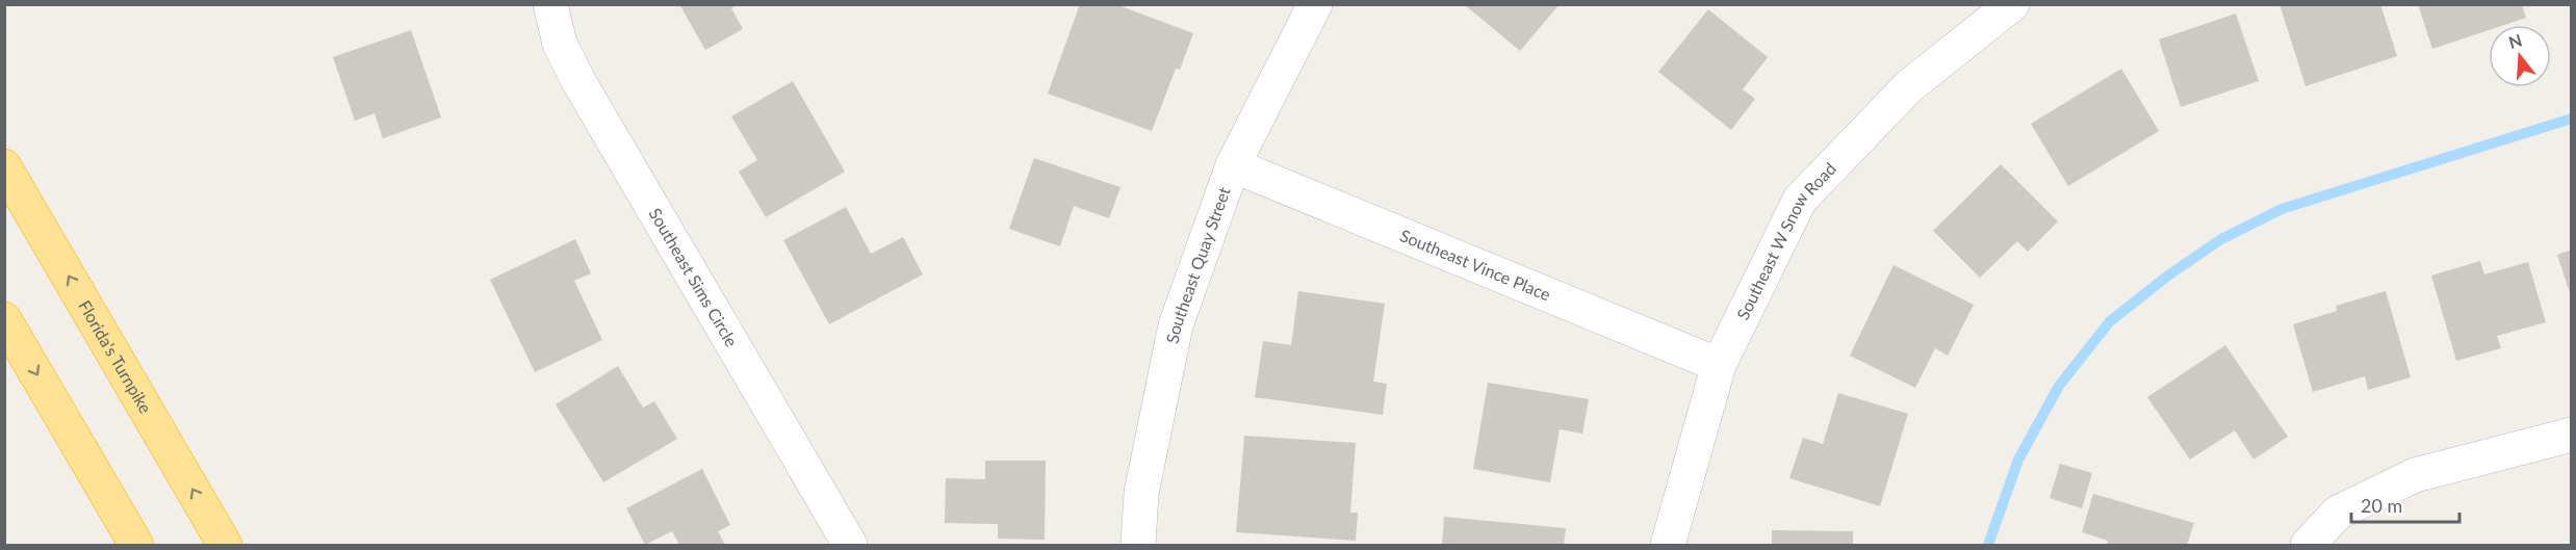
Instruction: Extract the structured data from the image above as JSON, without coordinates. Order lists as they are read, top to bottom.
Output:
{
  "streets": {
    "highway": ["Florida's Turnpike"],
    "street": [
      "Southeast W Snow Road",
      "Southeast Vince Place",
      "Southeast Quay Street",
      "Southeast Sims Circle"
    ]
  },
  "crossings": [
    ["Southeast W Snow Road", "Southeast Vince Place"],
    ["Southeast Vince Place", "Southeast Quay Street"]
  ],
  "scale_bar": "20 m",
  "north": "top"
}
